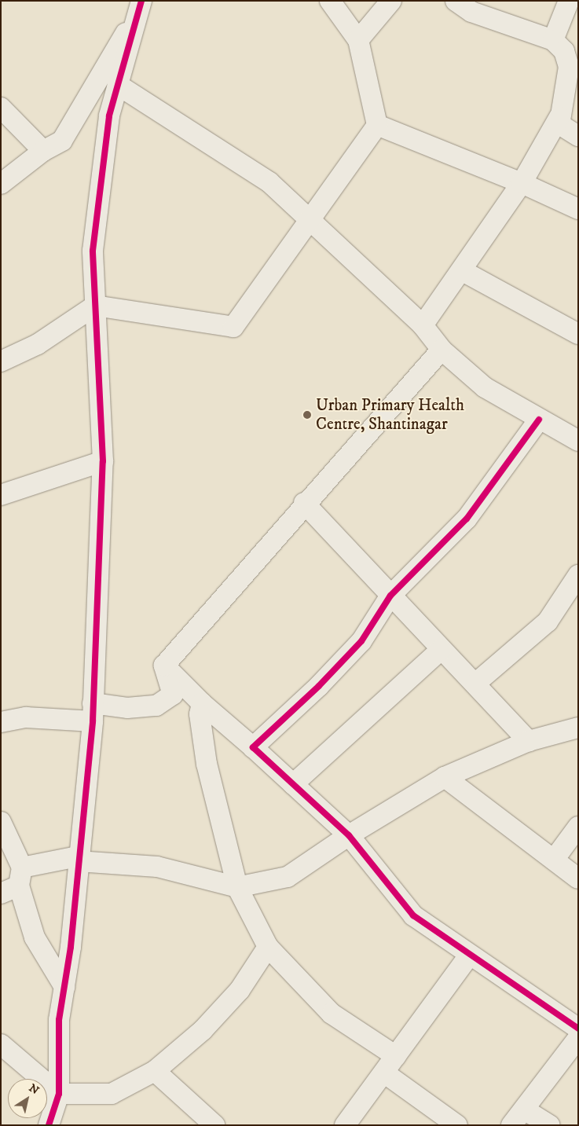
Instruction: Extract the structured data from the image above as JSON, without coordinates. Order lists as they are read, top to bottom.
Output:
{
  "places": ["Urban Primary Health Centre, Shantinagar"],
  "north": "top right"
}
